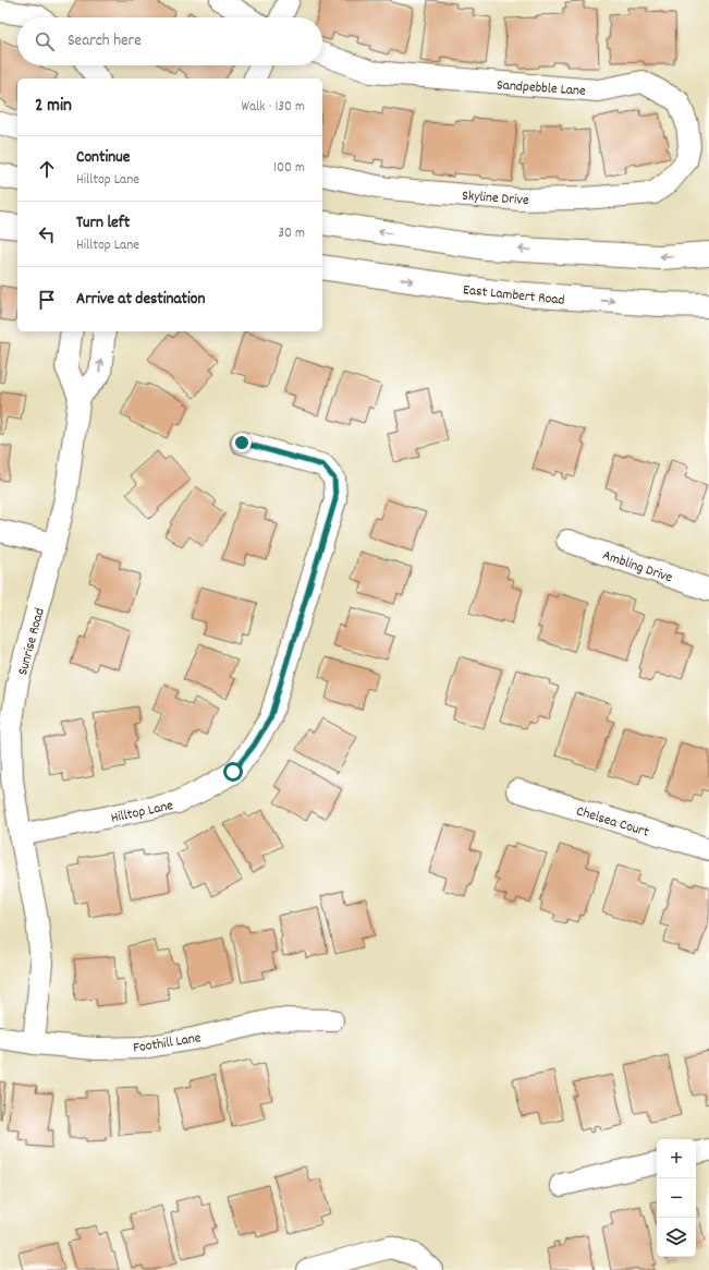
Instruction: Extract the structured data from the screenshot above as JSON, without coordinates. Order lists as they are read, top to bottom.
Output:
{
  "streets": {
    "main road": ["East Lambert Road"],
    "street": [
      "Sandpebble Lane",
      "Skyline Drive",
      "Ambling Drive",
      "Sunrise Road",
      "Hilltop Lane",
      "Chelsea Court",
      "Foothill Lane"
    ]
  },
  "crossings": [
    ["Sandpebble Lane", "Skyline Drive"],
    ["Sunrise Road", "Hilltop Lane"],
    ["Sunrise Road", "Foothill Lane"]
  ],
  "page": {
    "search": "Search here",
    "heading": ["2 min", "Walk · 130 m"],
    "list": [
      ["Continue", "Hilltop Lane", "100 m"],
      ["Turn left", "Hilltop Lane", "30 m"],
      "Arrive at destination"
    ],
    "map_buttons": ["+", "−"]
  }
}
